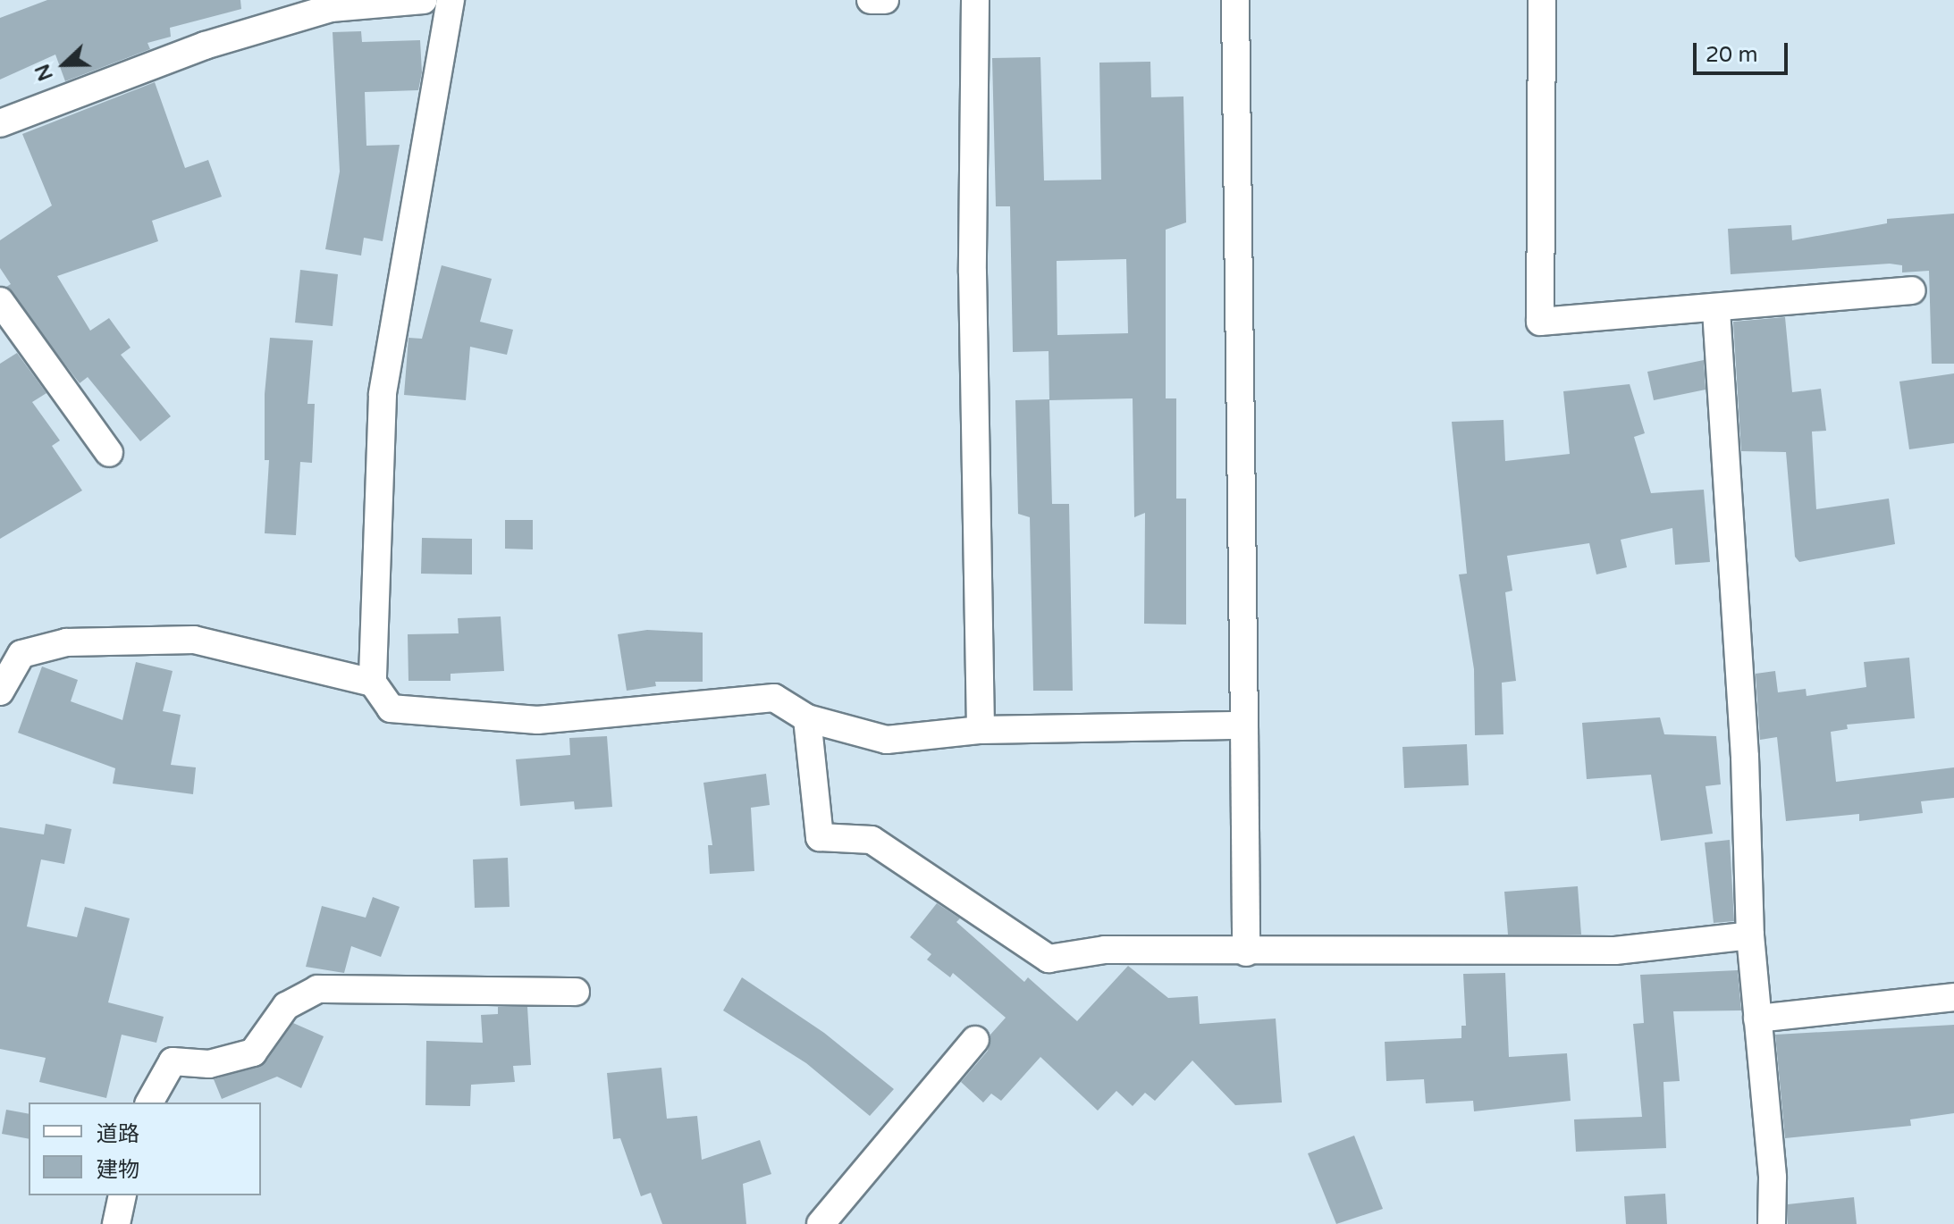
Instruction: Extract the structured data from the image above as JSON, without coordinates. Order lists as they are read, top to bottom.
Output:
{
  "legend": ["道路", "建物"],
  "scale_bar": "20 m",
  "north": "left"
}
